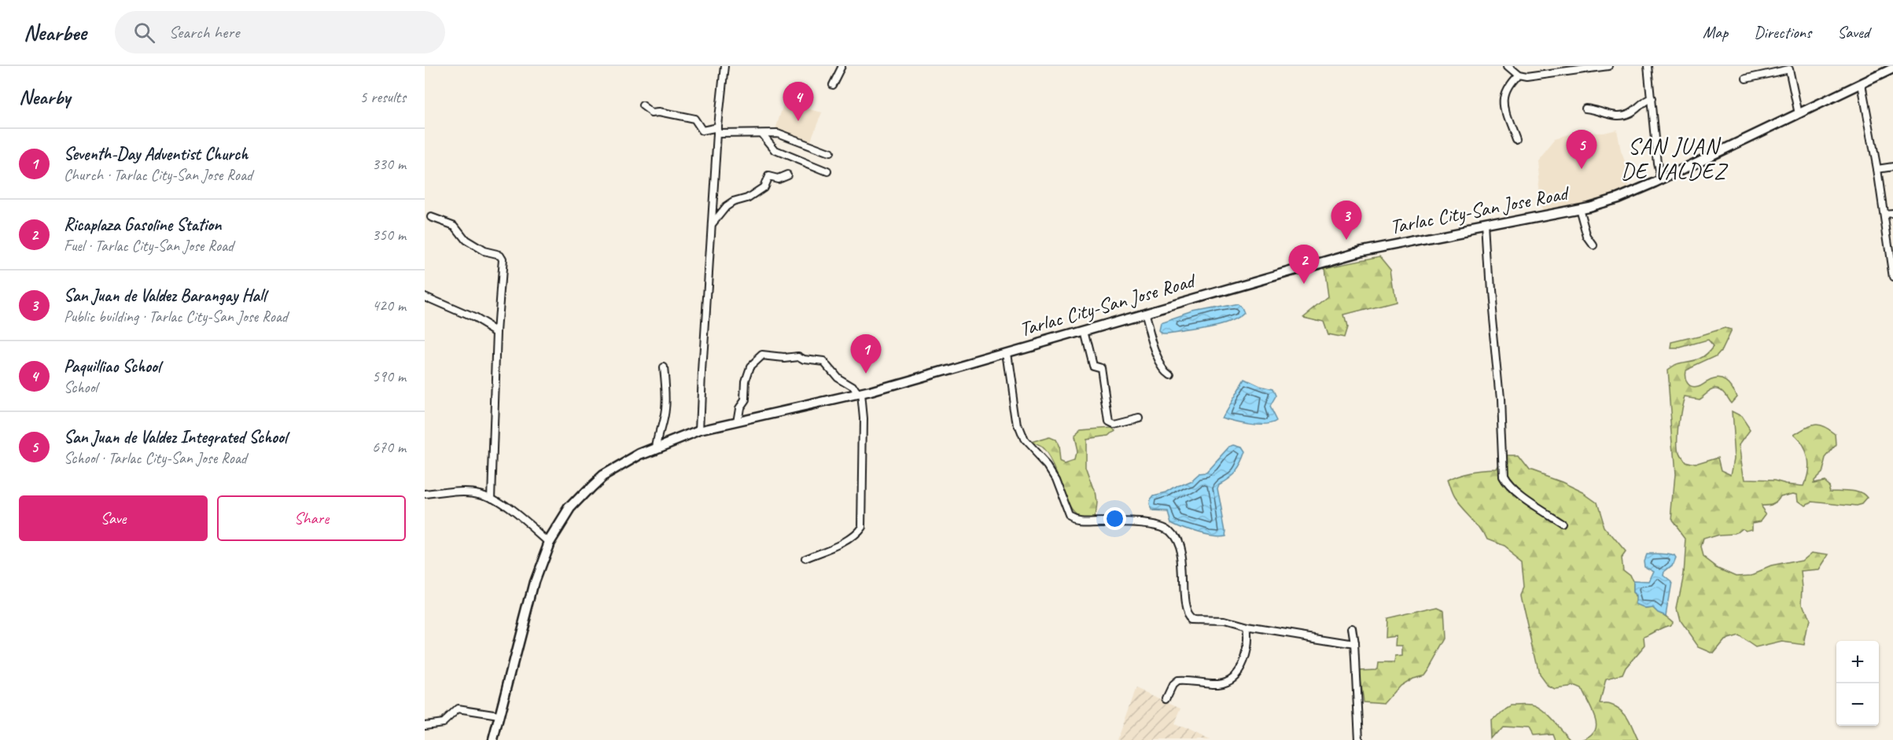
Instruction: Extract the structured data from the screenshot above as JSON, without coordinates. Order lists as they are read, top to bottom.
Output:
{
  "streets": {
    "main road": ["Tarlac City-San Jose Road"]
  },
  "districts": ["SAN JUAN DE VALDEZ"],
  "page": {
    "header": "Nearbee",
    "search": "Search here",
    "nav": ["Map", "Directions", "Saved"],
    "heading": ["Nearby", "5 results"],
    "pins": [
      "4",
      "5",
      "3",
      "2",
      "1"
    ],
    "list": [
      {
        "mark": "1",
        "name": "Seventh-Day Adventist Church",
        "note": "Church · Tarlac City-San Jose Road",
        "value": "330 m"
      },
      {
        "mark": "2",
        "name": "Ricaplaza Gasoline Station",
        "note": "Fuel · Tarlac City-San Jose Road",
        "value": "350 m"
      },
      {
        "mark": "3",
        "name": "San Juan de Valdez Barangay Hall",
        "note": "Public building · Tarlac City-San Jose Road",
        "value": "420 m"
      },
      {
        "mark": "4",
        "name": "Paquilliao School",
        "note": "School",
        "value": "590 m"
      },
      {
        "mark": "5",
        "name": "San Juan de Valdez Integrated School",
        "note": "School · Tarlac City-San Jose Road",
        "value": "670 m"
      }
    ],
    "buttons": ["Save", "Share"],
    "map_buttons": ["+", "−"]
  }
}
